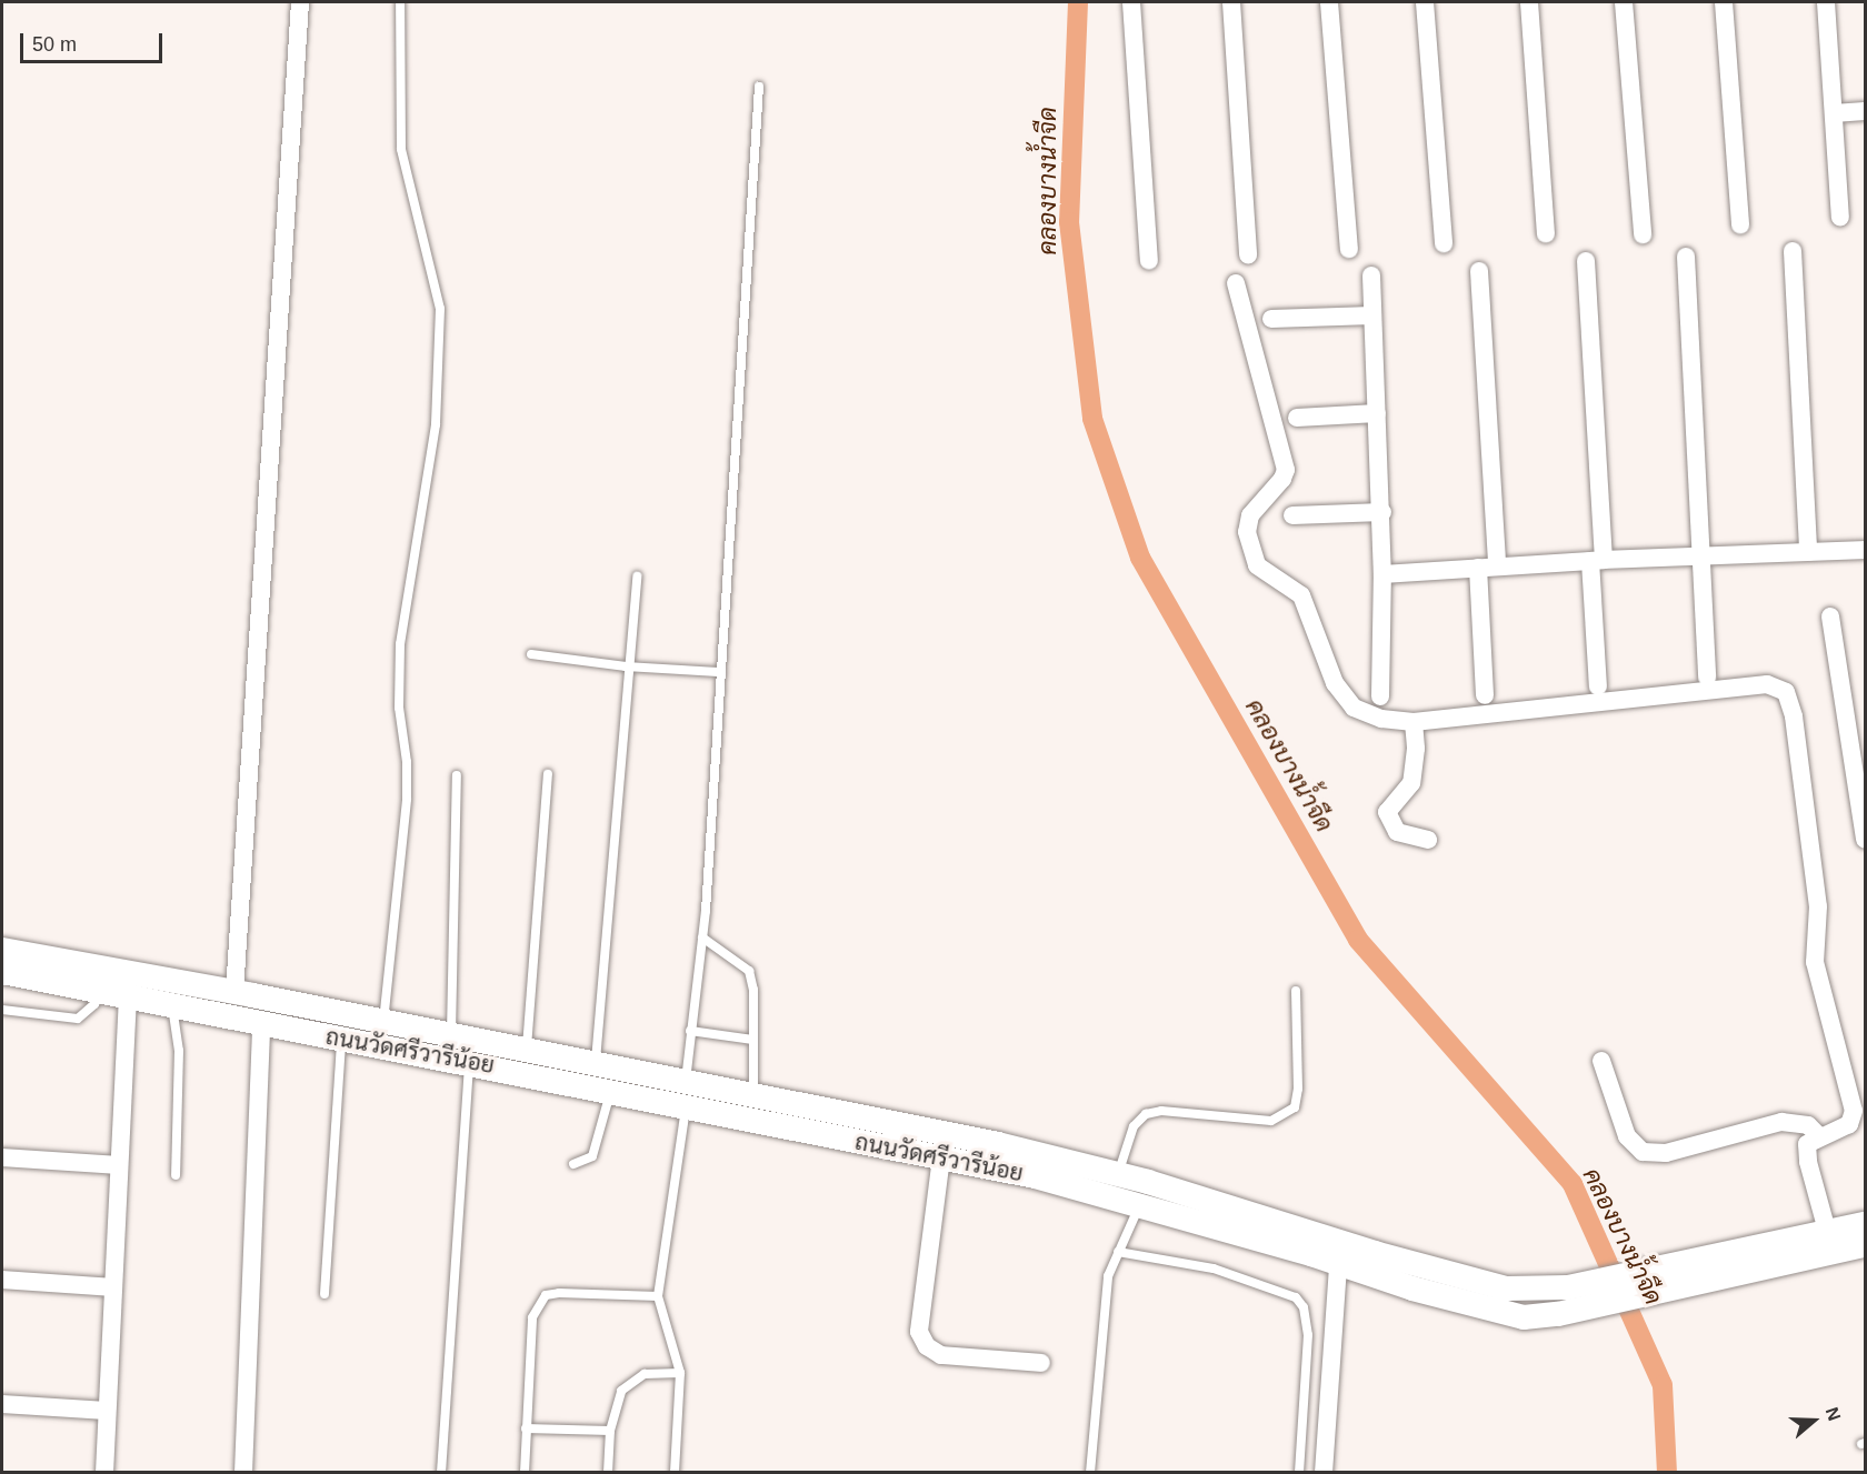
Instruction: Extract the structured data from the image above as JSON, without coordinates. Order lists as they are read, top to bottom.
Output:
{
  "streets": {
    "main road": ["ถนนวัดศรีวารีน้อย"]
  },
  "water": ["คลองบางน้ำจืด"],
  "scale_bar": "50 m",
  "north": "right"
}
